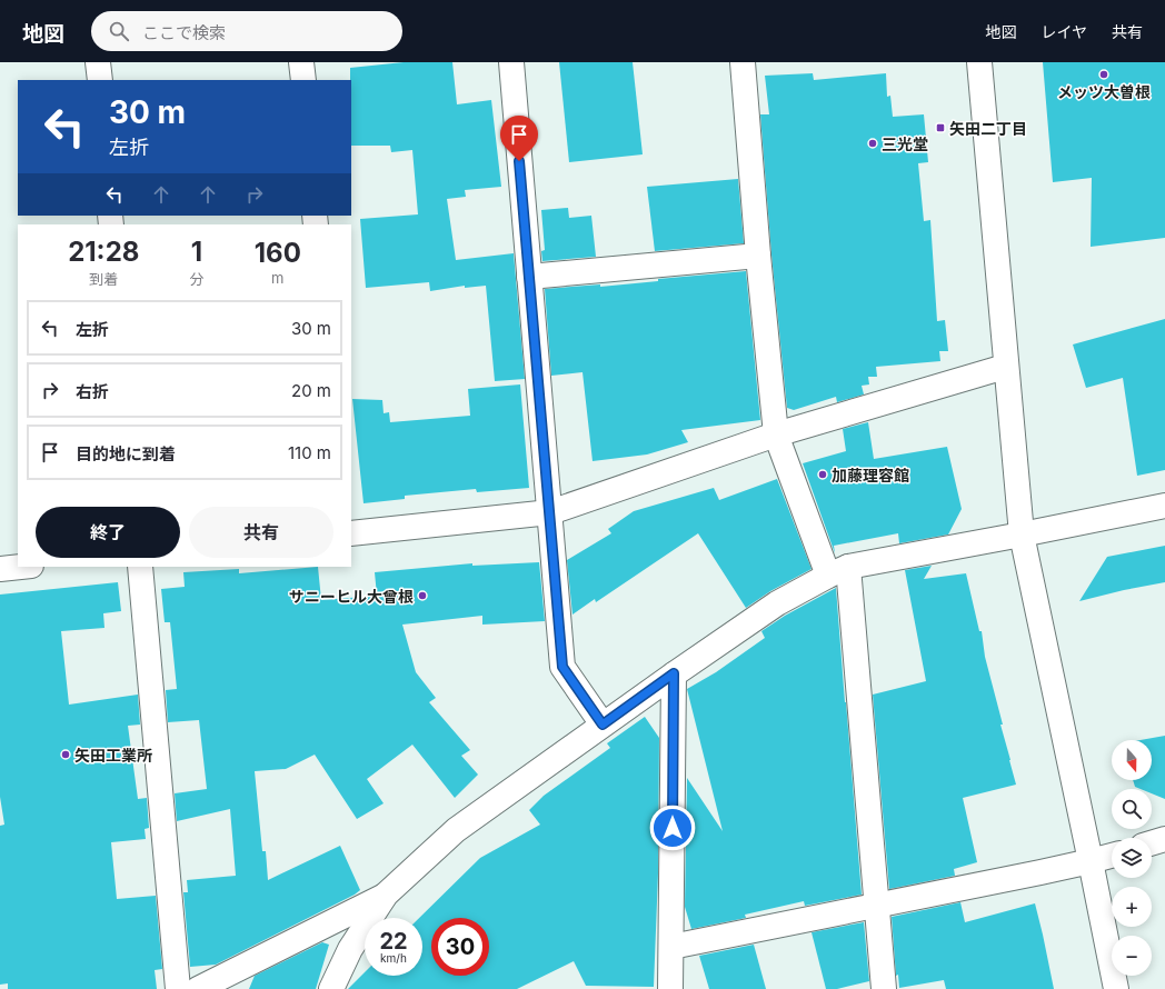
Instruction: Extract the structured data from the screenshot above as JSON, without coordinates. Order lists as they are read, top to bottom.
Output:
{
  "places": {
    "other": [
      "メッツ大曽根",
      "三光堂",
      "加藤理容館",
      "サニーヒル大曾根",
      "矢田工業所"
    ],
    "transit": ["矢田二丁目"]
  },
  "north": "bottom",
  "page": {
    "header": "地図",
    "search": "ここで検索",
    "nav": ["地図", "レイヤ", "共有"],
    "turn": ["30 m", "左折"],
    "eta": [
      "21:28",
      "到着",
      "1",
      "分",
      "160",
      "m"
    ],
    "list": [
      {
        "name": "左折",
        "value": "30 m"
      },
      {
        "name": "右折",
        "value": "20 m"
      },
      {
        "name": "目的地に到着",
        "value": "110 m"
      }
    ],
    "buttons": ["終了", "共有"],
    "map_buttons": ["+", "−"],
    "speed": "22 km/h",
    "limit": "30"
  }
}
